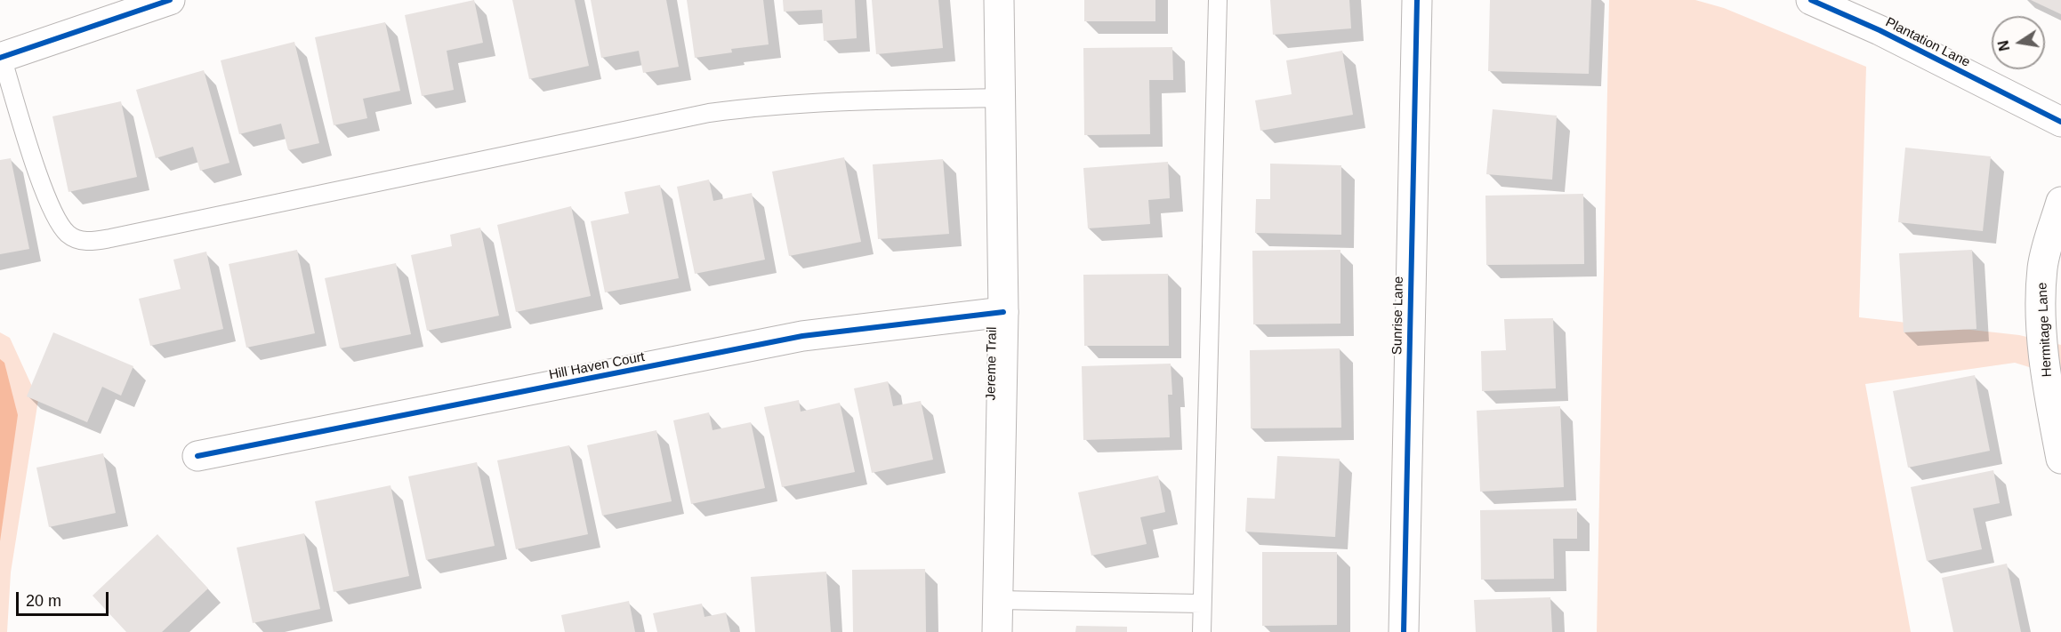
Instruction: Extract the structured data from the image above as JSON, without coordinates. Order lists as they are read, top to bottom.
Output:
{
  "streets": {
    "street": [
      "Plantation Lane",
      "Sunrise Lane",
      "Hermitage Lane",
      "Jereme Trail",
      "Hill Haven Court"
    ]
  },
  "crossings": [
    ["Jereme Trail", "Hill Haven Court"]
  ],
  "scale_bar": "20 m",
  "north": "left"
}
